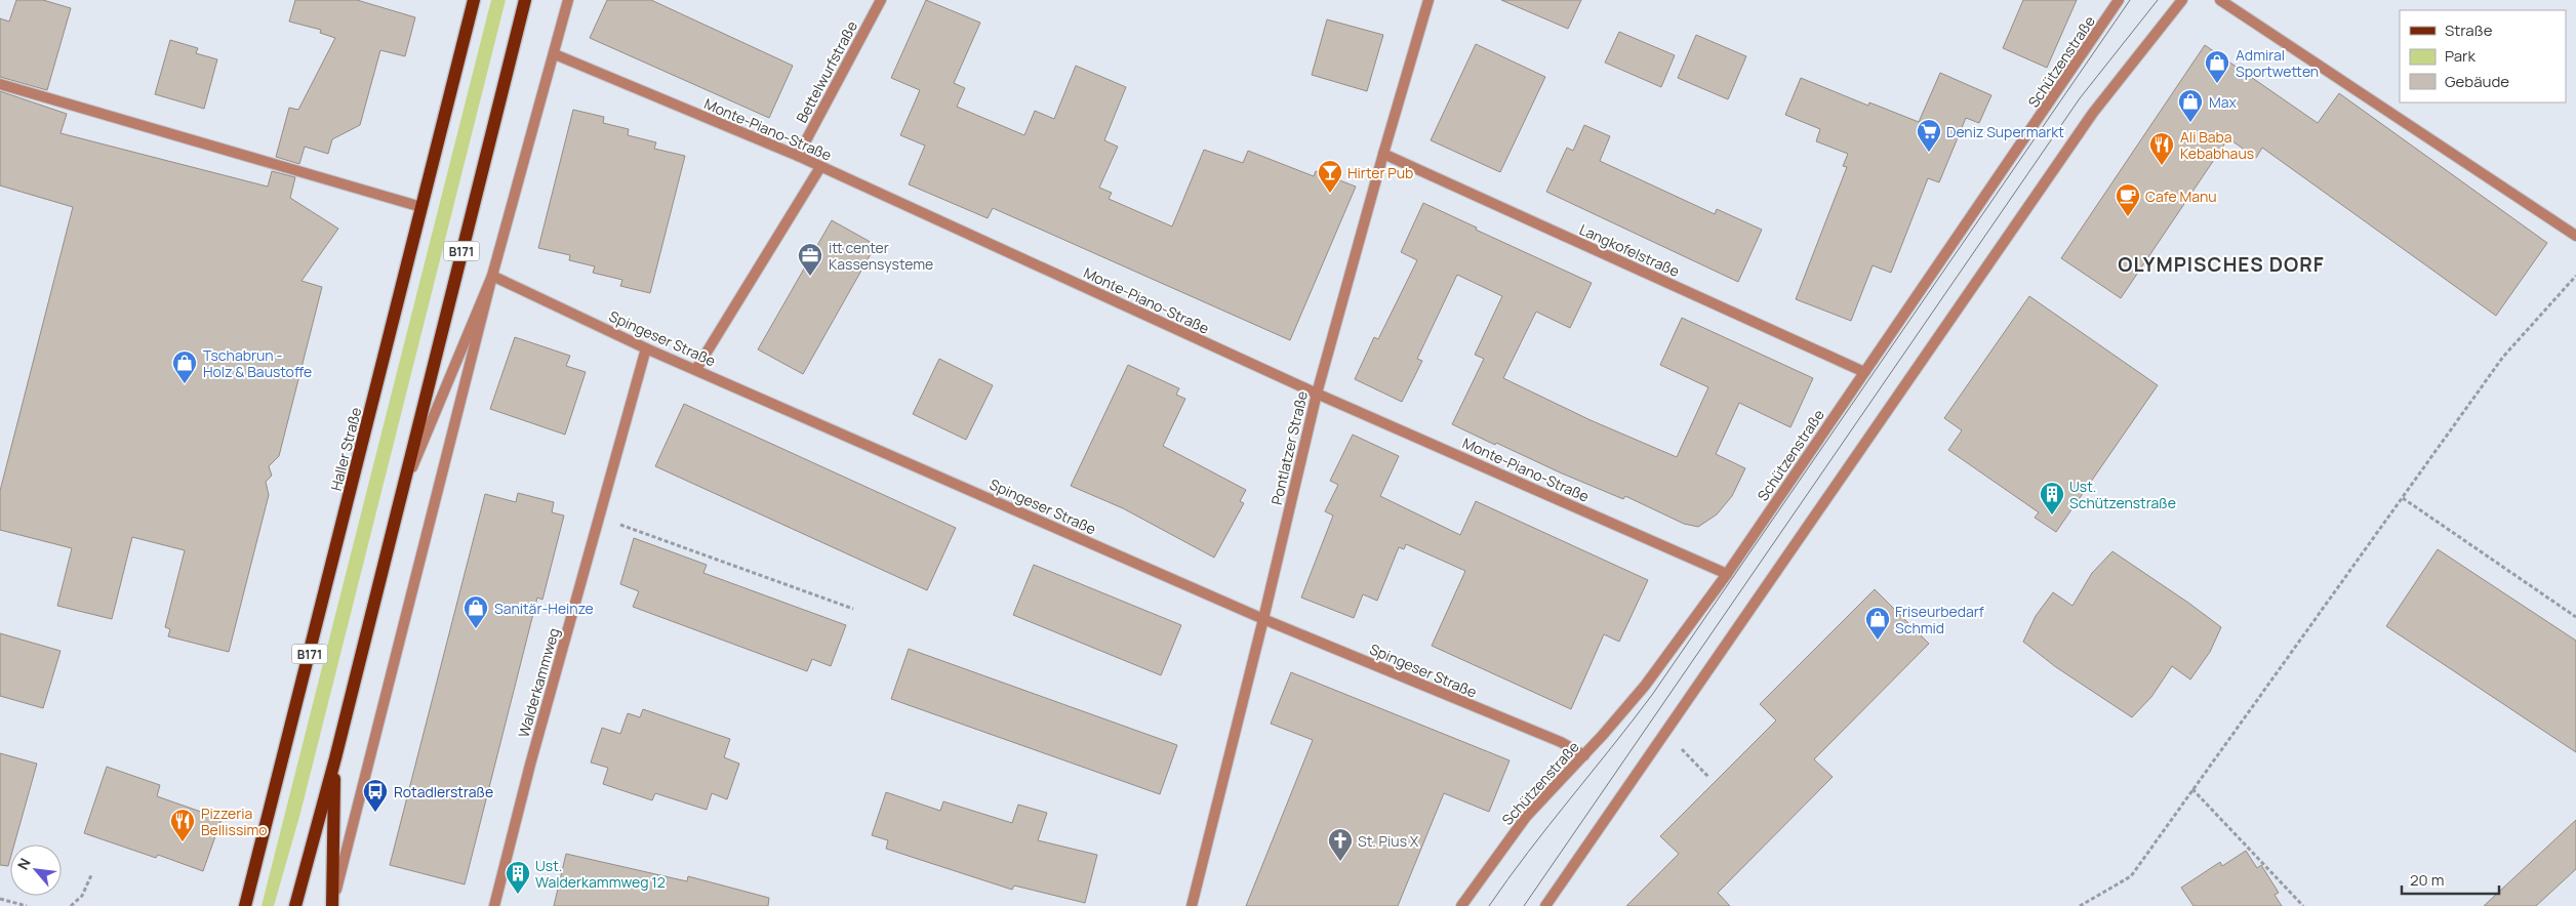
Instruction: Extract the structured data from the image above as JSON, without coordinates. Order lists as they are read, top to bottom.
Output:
{
  "streets": {
    "main road": ["B171", "Haller Straße"],
    "street": [
      "Schützenstraße",
      "Bettelwurfstraße",
      "Monte-Piano-Straße",
      "Langkofelstraße",
      "Spingeser Straße",
      "Pontlatzer Straße",
      "Walderkammweg"
    ]
  },
  "crossings": [
    ["Schützenstraße", "Monte-Piano-Straße"],
    ["Schützenstraße", "Langkofelstraße"],
    ["Schützenstraße", "Spingeser Straße"],
    ["Bettelwurfstraße", "Monte-Piano-Straße"],
    ["Monte-Piano-Straße", "Pontlatzer Straße"],
    ["Langkofelstraße", "Pontlatzer Straße"],
    ["Spingeser Straße", "Pontlatzer Straße"],
    ["Spingeser Straße", "Walderkammweg"]
  ],
  "districts": ["OLYMPISCHES DORF"],
  "places": {
    "shop": [
      "Admiral Sportwetten",
      "Max",
      "Tschabrun - Holz & Baustoffe",
      "Sanitär-Heinze",
      "Friseurbedarf Schmid"
    ],
    "supermarket": ["Deniz Supermarkt"],
    "restaurant": ["Ali Baba Kebabhaus", "Pizzeria Bellissimo"],
    "bar": ["Hirter Pub"],
    "cafe": ["Cafe Manu"],
    "office": ["itt center Kassensysteme"],
    "building": ["Ust. Schützenstraße", "Ust. Walderkammweg 12"],
    "bus stop": ["Rotadlerstraße"],
    "church": ["St. Pius X"]
  },
  "legend": ["Straße", "Park", "Gebäude"],
  "scale_bar": "20 m",
  "north": "top left"
}
